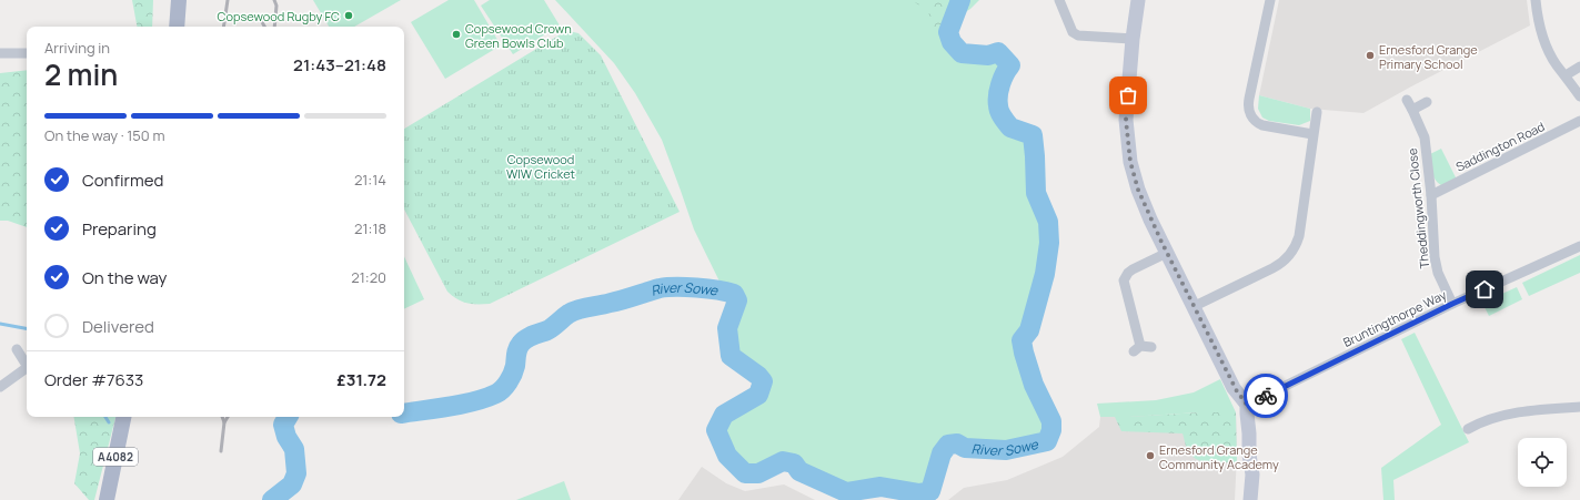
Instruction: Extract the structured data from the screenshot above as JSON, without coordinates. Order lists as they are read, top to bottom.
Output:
{
  "streets": {
    "main road": ["A4082"],
    "street": ["Saddington Road", "Theddingworth Close", "Bruntingthorpe Way"]
  },
  "crossings": [
    ["Saddington Road", "Theddingworth Close"],
    ["Theddingworth Close", "Bruntingthorpe Way"]
  ],
  "water": ["River Sowe"],
  "parks": ["Copsewood WIW Cricket"],
  "places": [
    "Copsewood Rugby FC",
    "Copsewood Crown Green Bowls Club",
    "Ernesford Grange Primary School",
    "Ernesford Grange Community Academy"
  ],
  "page": {
    "heading": ["2 min", "Arriving in", "21:43–21:48"],
    "panel": ["Order #7633", "£31.72"],
    "bar": "On the way · 150 m",
    "list": [
      ["Confirmed", "21:14"],
      ["Preparing", "21:18"],
      ["On the way", "21:20"],
      "Delivered"
    ]
  }
}
